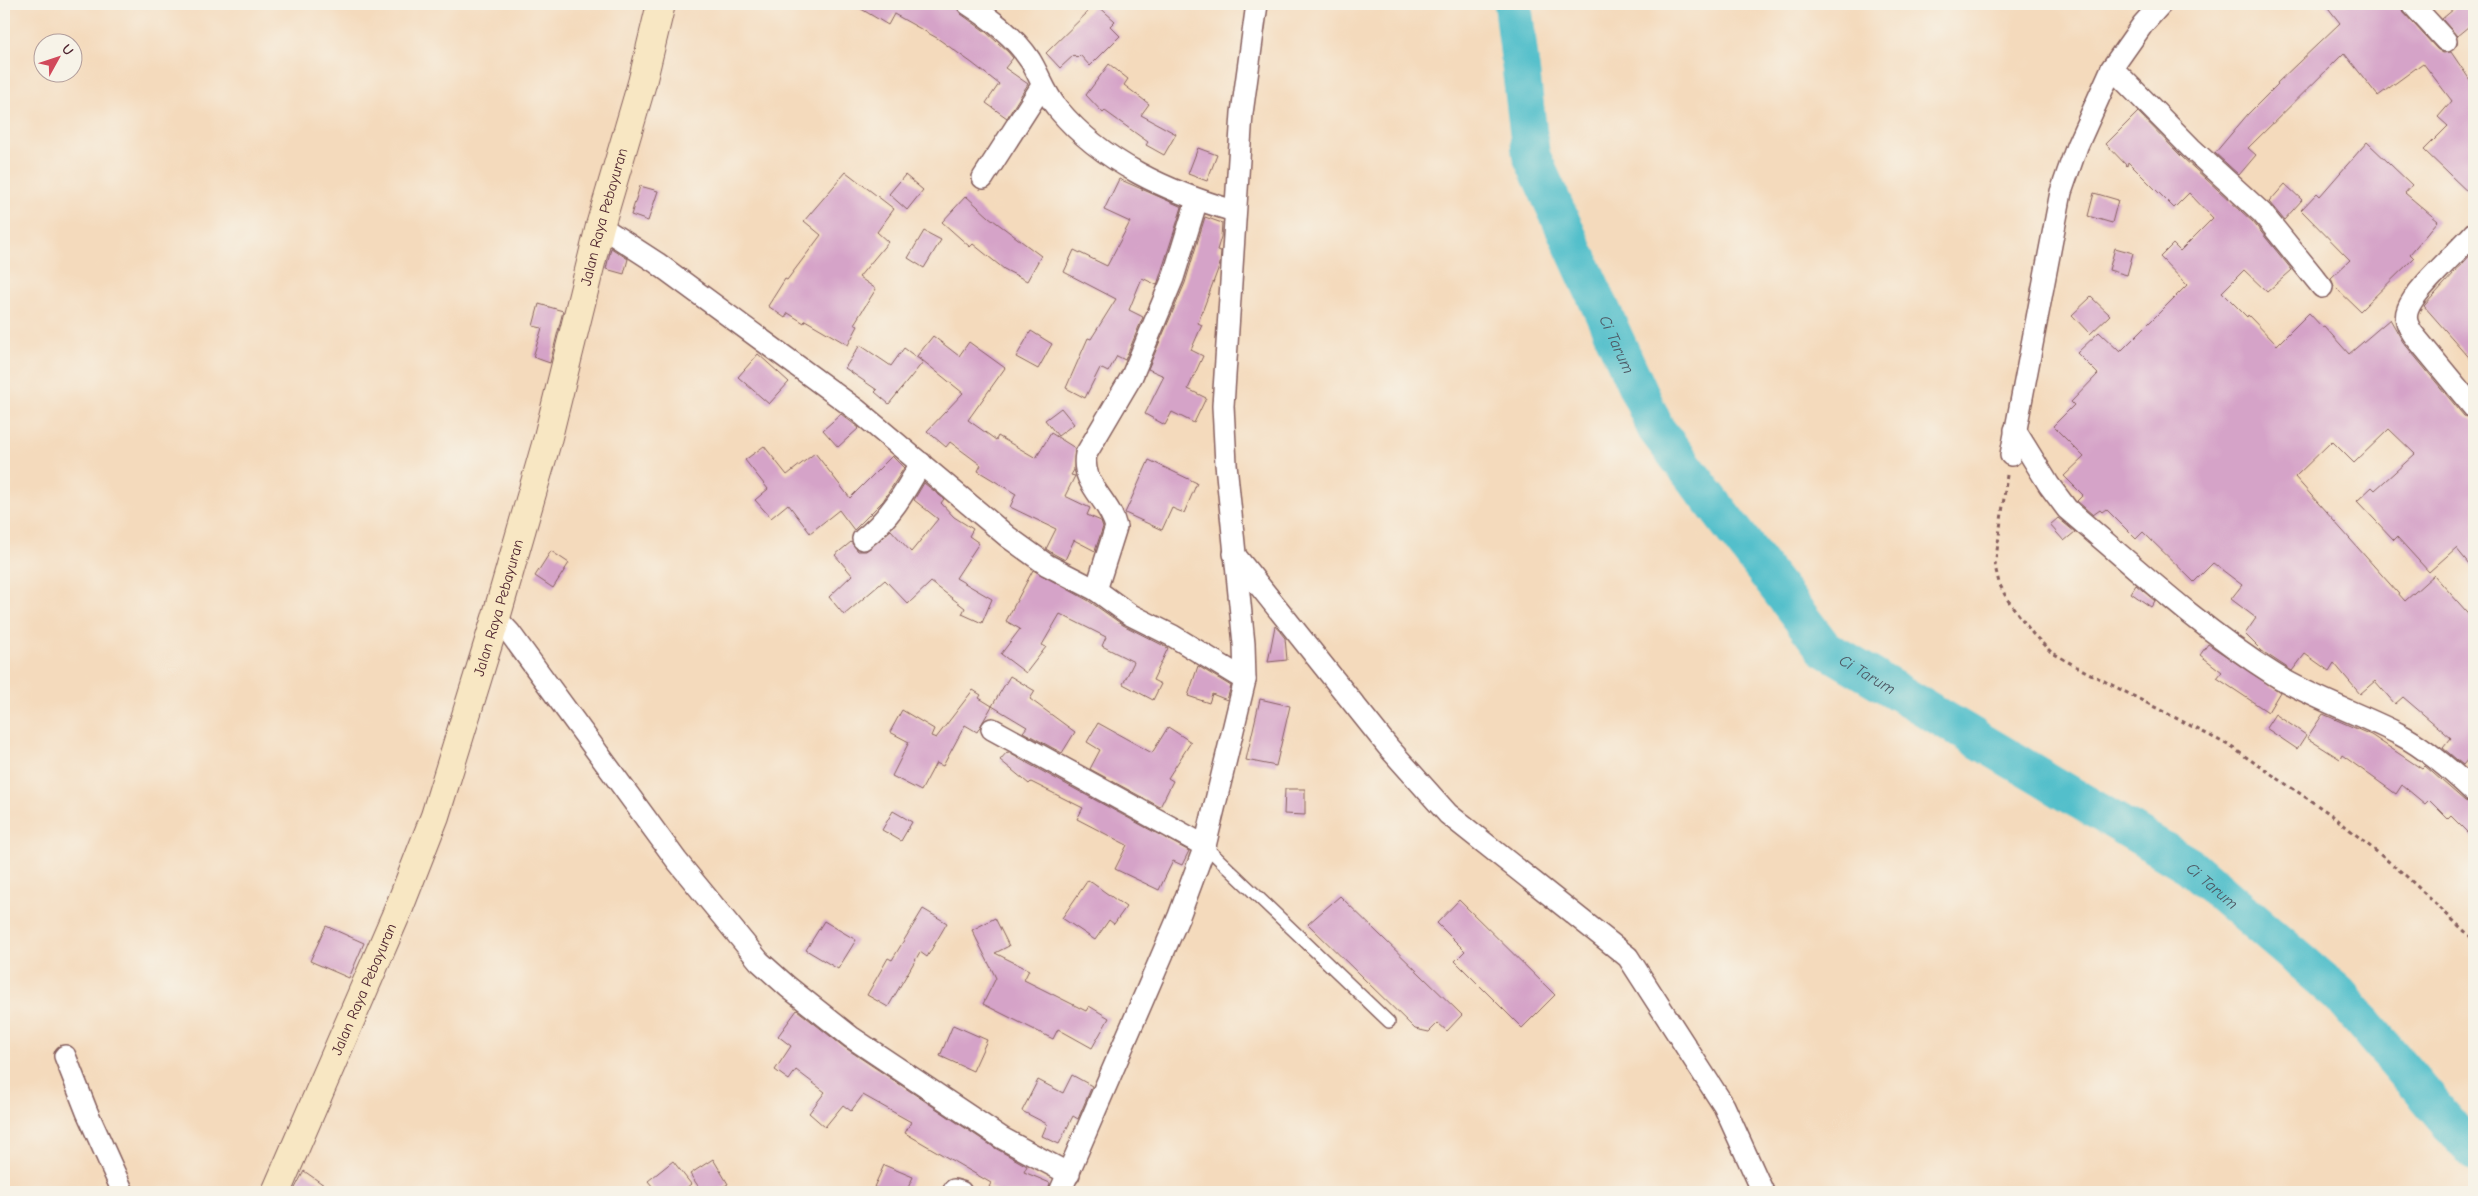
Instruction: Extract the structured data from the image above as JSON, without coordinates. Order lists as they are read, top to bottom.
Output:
{
  "streets": {
    "main road": ["Jalan Raya Pebayuran"]
  },
  "water": ["Ci Tarum"],
  "north": "top right"
}
